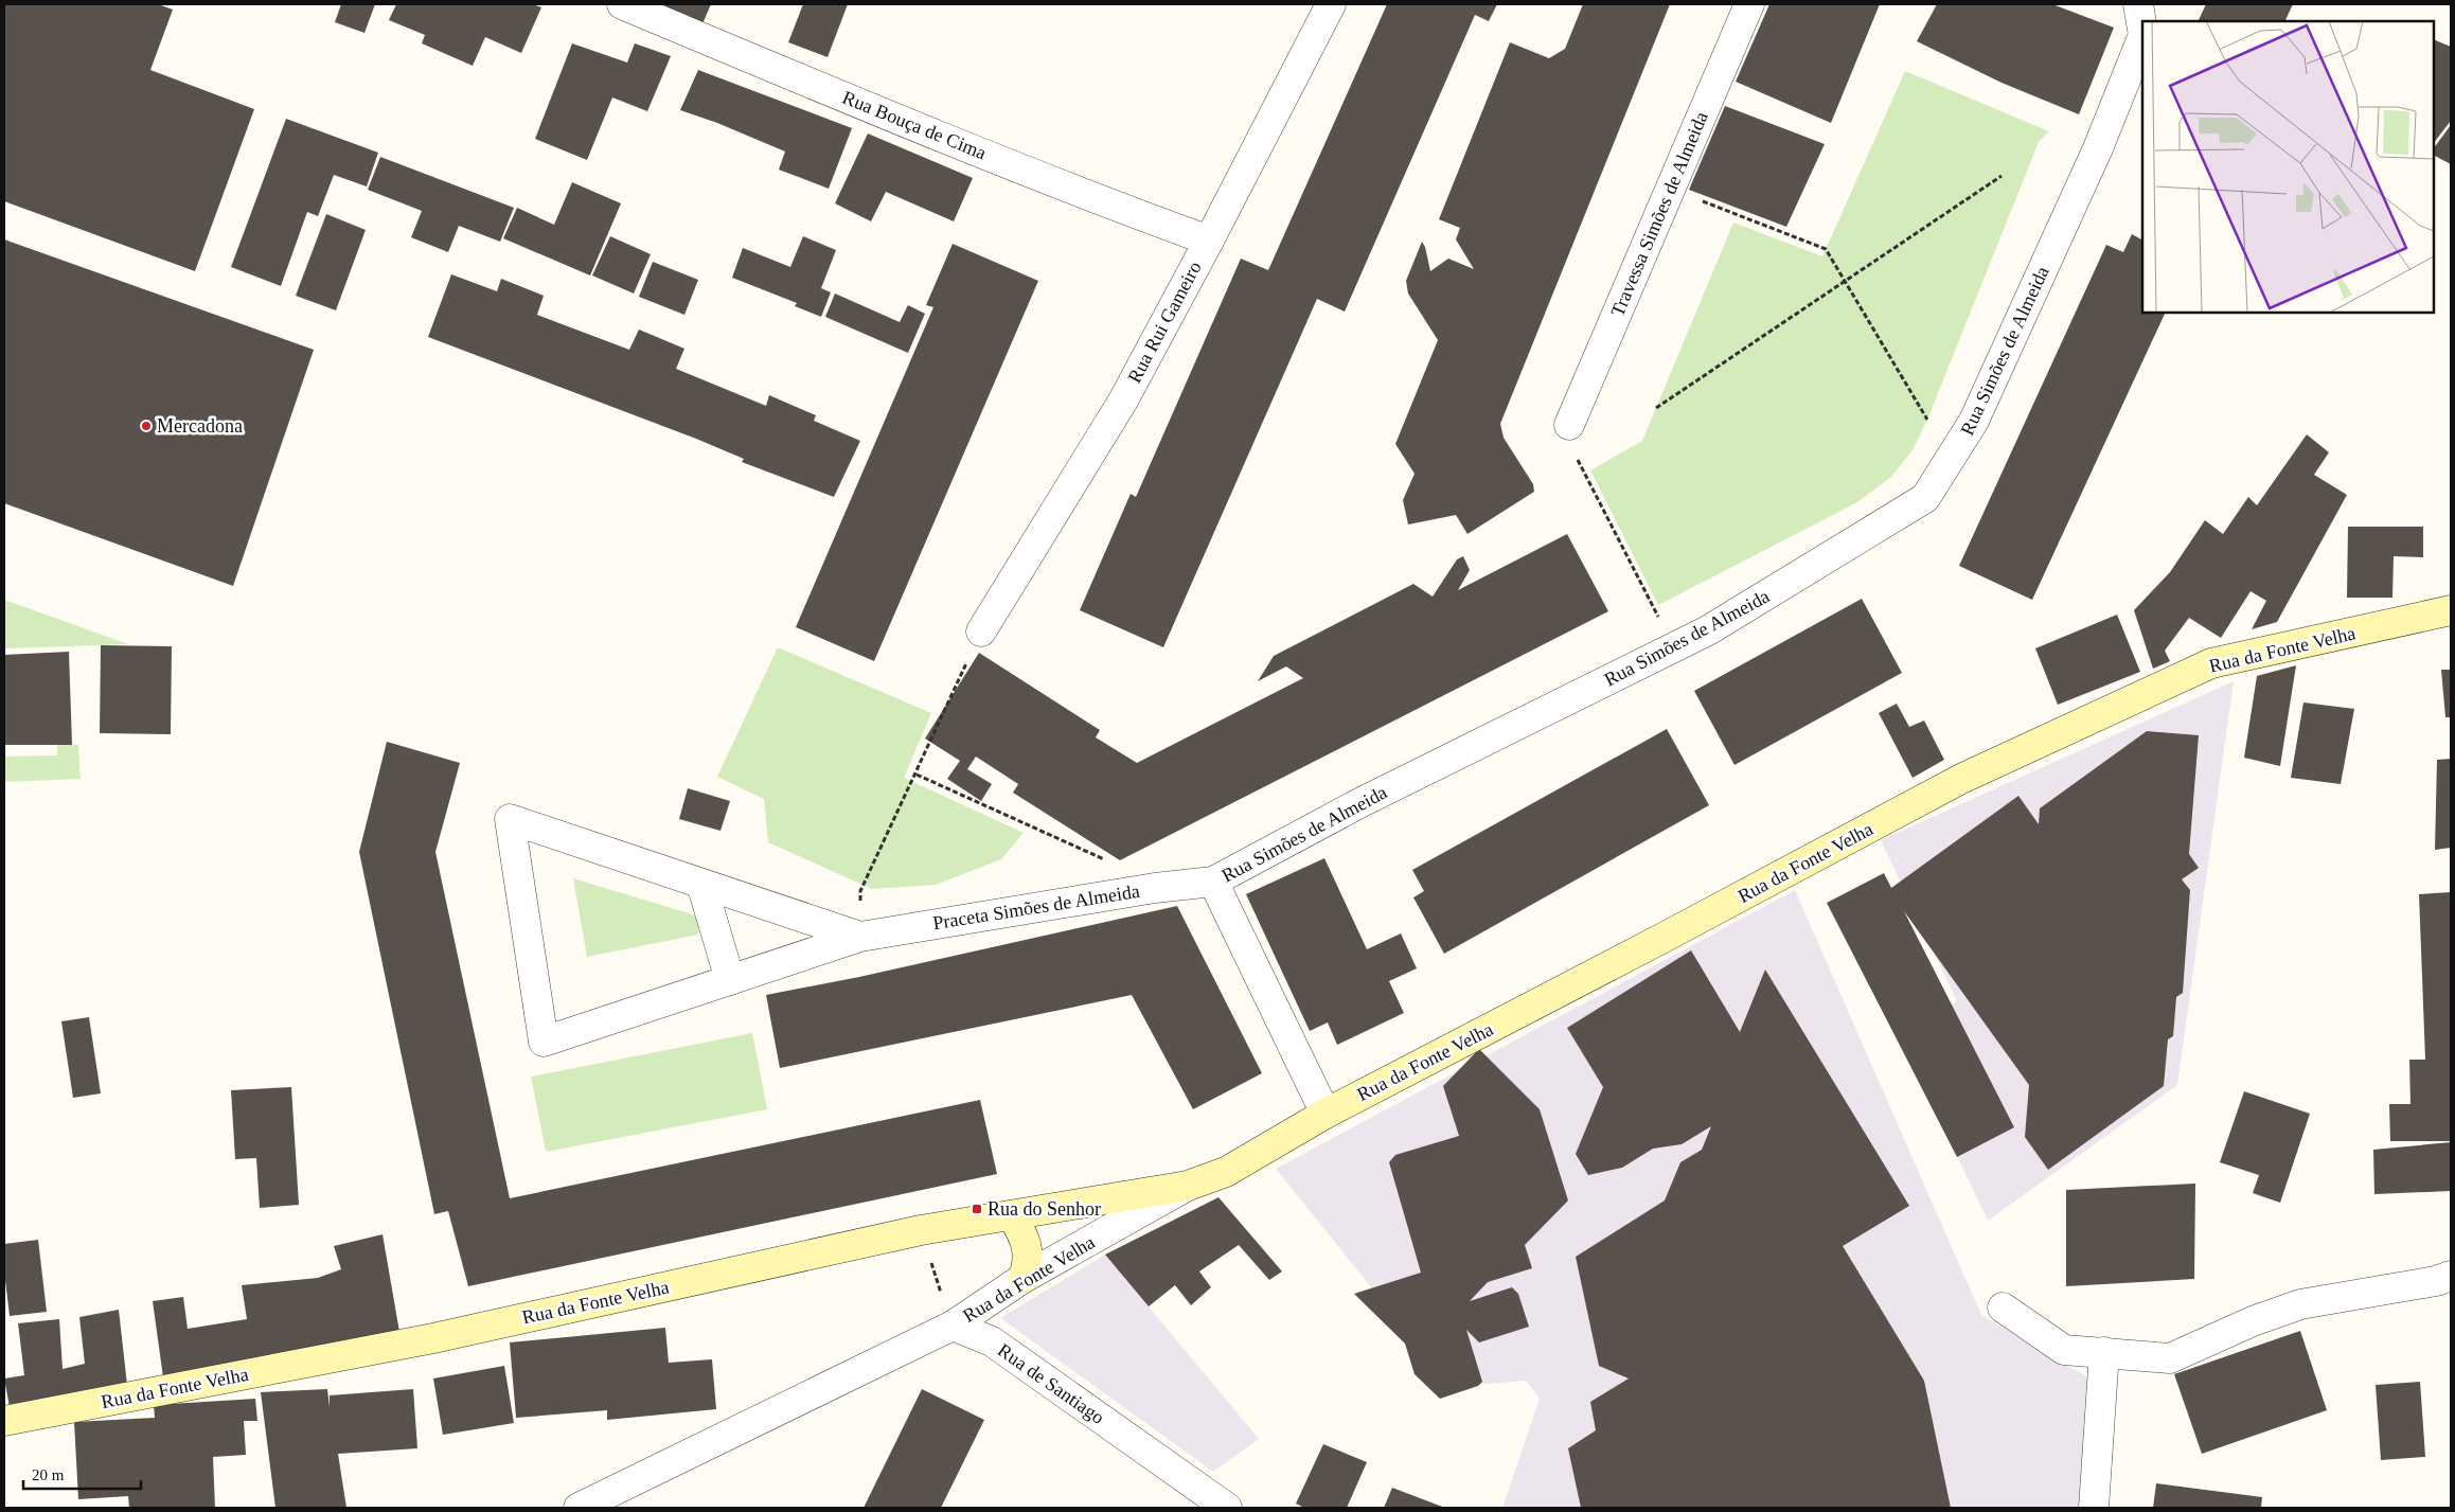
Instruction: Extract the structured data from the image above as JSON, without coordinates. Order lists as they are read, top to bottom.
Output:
{
  "streets": {
    "street": [
      "Rua Bouça de Cima",
      "Travessa Simões de Almeida",
      "Rua Rui Gameiro",
      "Rua Simões de Almeida",
      "Rua da Fonte Velha",
      "Praceta Simões de Almeida",
      "Rua de Santiago"
    ]
  },
  "crossings": [
    ["Rua Bouça de Cima", "Rua Rui Gameiro"],
    ["Rua Simões de Almeida", "Rua da Fonte Velha"],
    ["Rua Simões de Almeida", "Praceta Simões de Almeida"],
    ["Rua da Fonte Velha", "Rua de Santiago"]
  ],
  "places": {
    "other": ["Mercadona"],
    "transit": ["Rua do Senhor"]
  },
  "scale_bar": "20 m"
}
